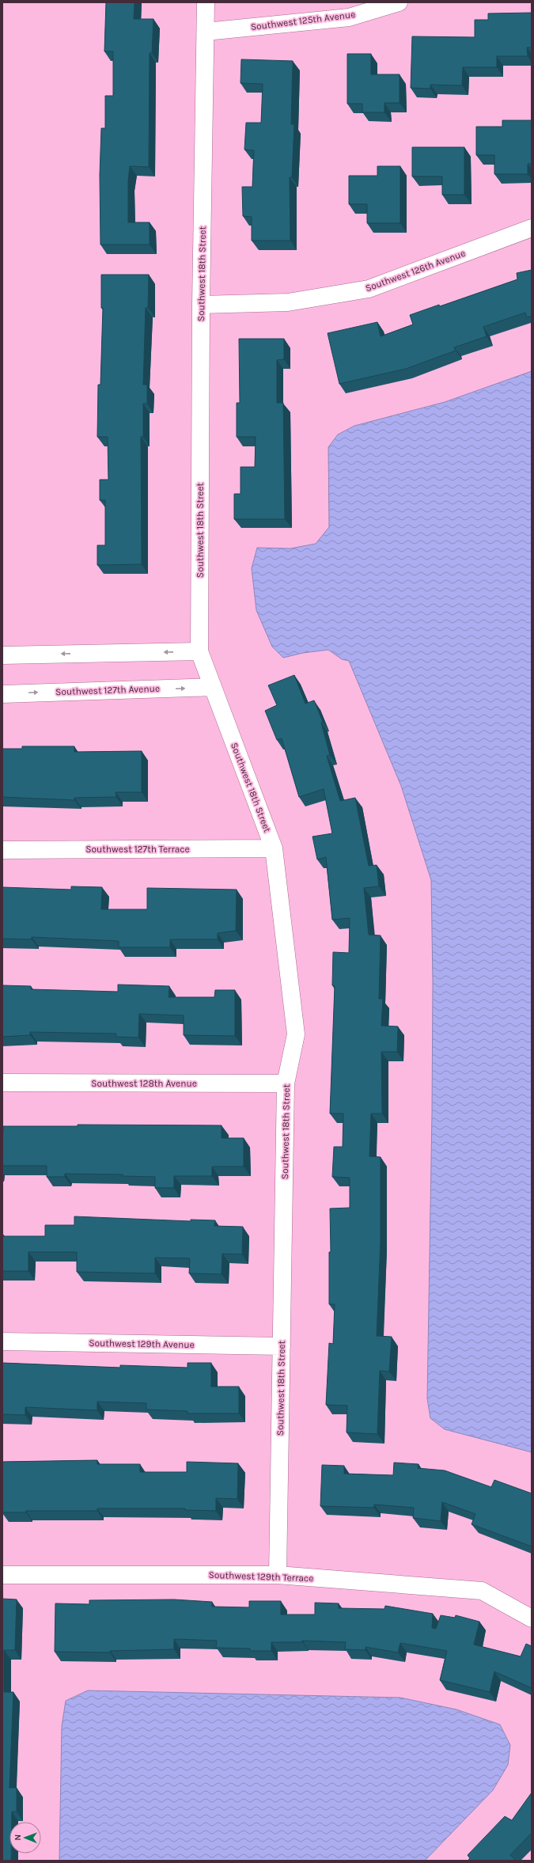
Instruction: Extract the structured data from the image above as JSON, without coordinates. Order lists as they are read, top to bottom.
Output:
{
  "streets": {
    "street": [
      "Southwest 125th Avenue",
      "Southwest 126th Avenue",
      "Southwest 18th Street",
      "Southwest 127th Avenue",
      "Southwest 127th Terrace",
      "Southwest 128th Avenue",
      "Southwest 129th Avenue",
      "Southwest 129th Terrace"
    ]
  },
  "crossings": [
    ["Southwest 125th Avenue", "Southwest 18th Street"],
    ["Southwest 126th Avenue", "Southwest 18th Street"],
    ["Southwest 18th Street", "Southwest 127th Avenue"],
    ["Southwest 18th Street", "Southwest 127th Terrace"],
    ["Southwest 18th Street", "Southwest 128th Avenue"],
    ["Southwest 18th Street", "Southwest 129th Avenue"],
    ["Southwest 18th Street", "Southwest 129th Terrace"]
  ],
  "north": "left"
}
